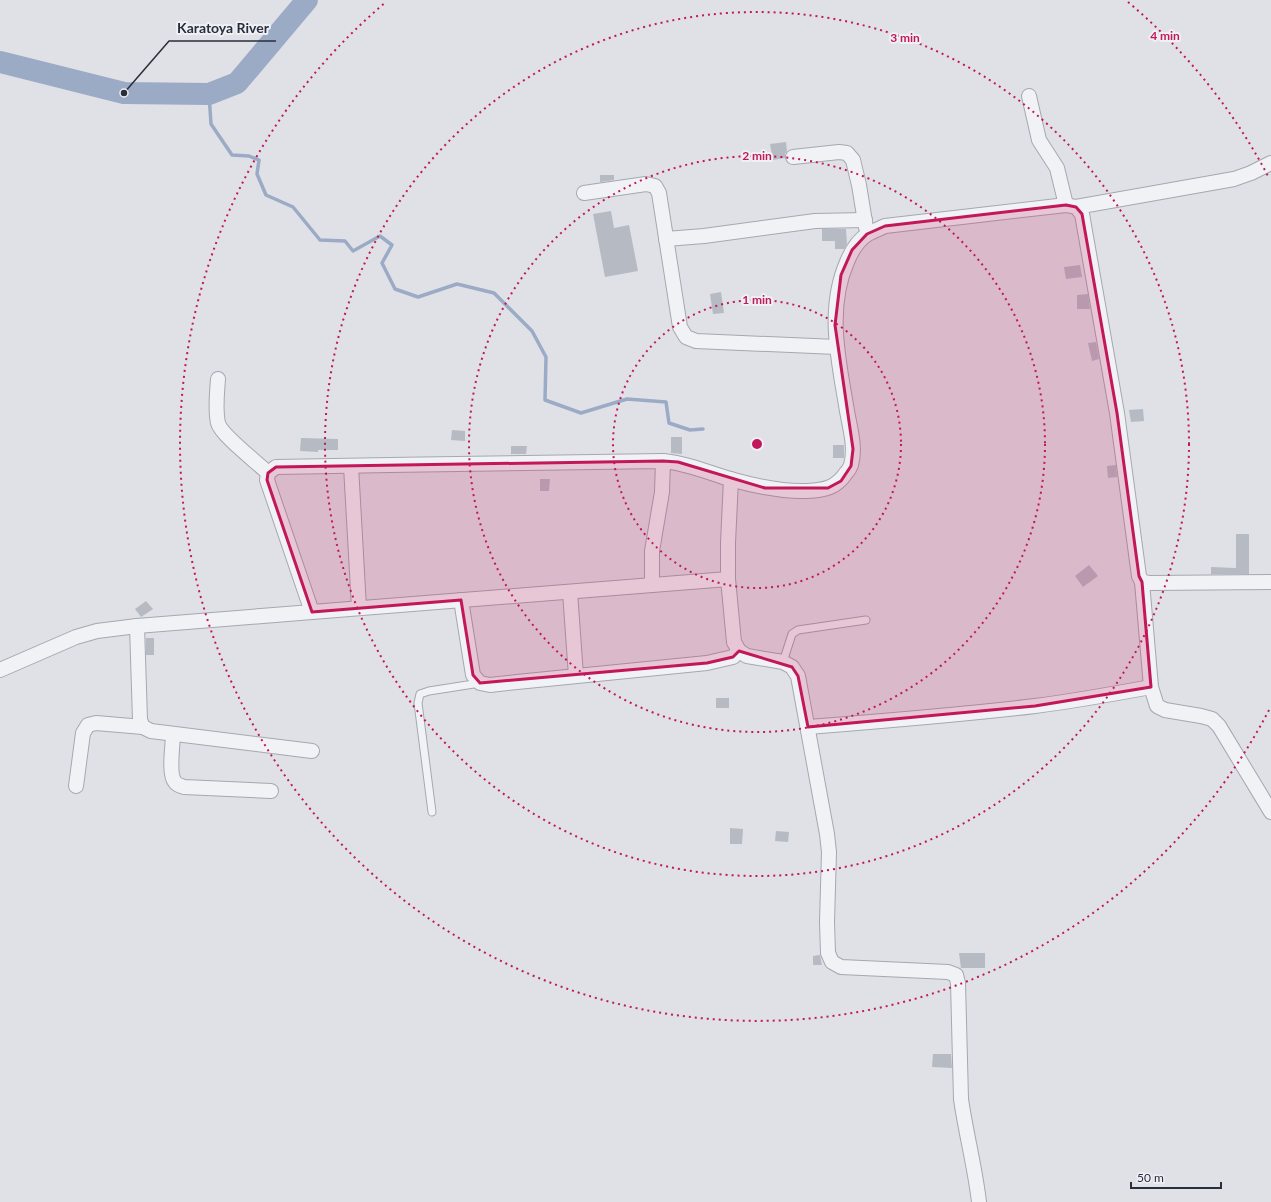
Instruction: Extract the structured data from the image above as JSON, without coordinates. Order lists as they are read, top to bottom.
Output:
{
  "places": ["Karatoya River"],
  "scale_bar": "50 m",
  "rings": [
    "4 min",
    "3 min",
    "2 min",
    "1 min"
  ]
}
